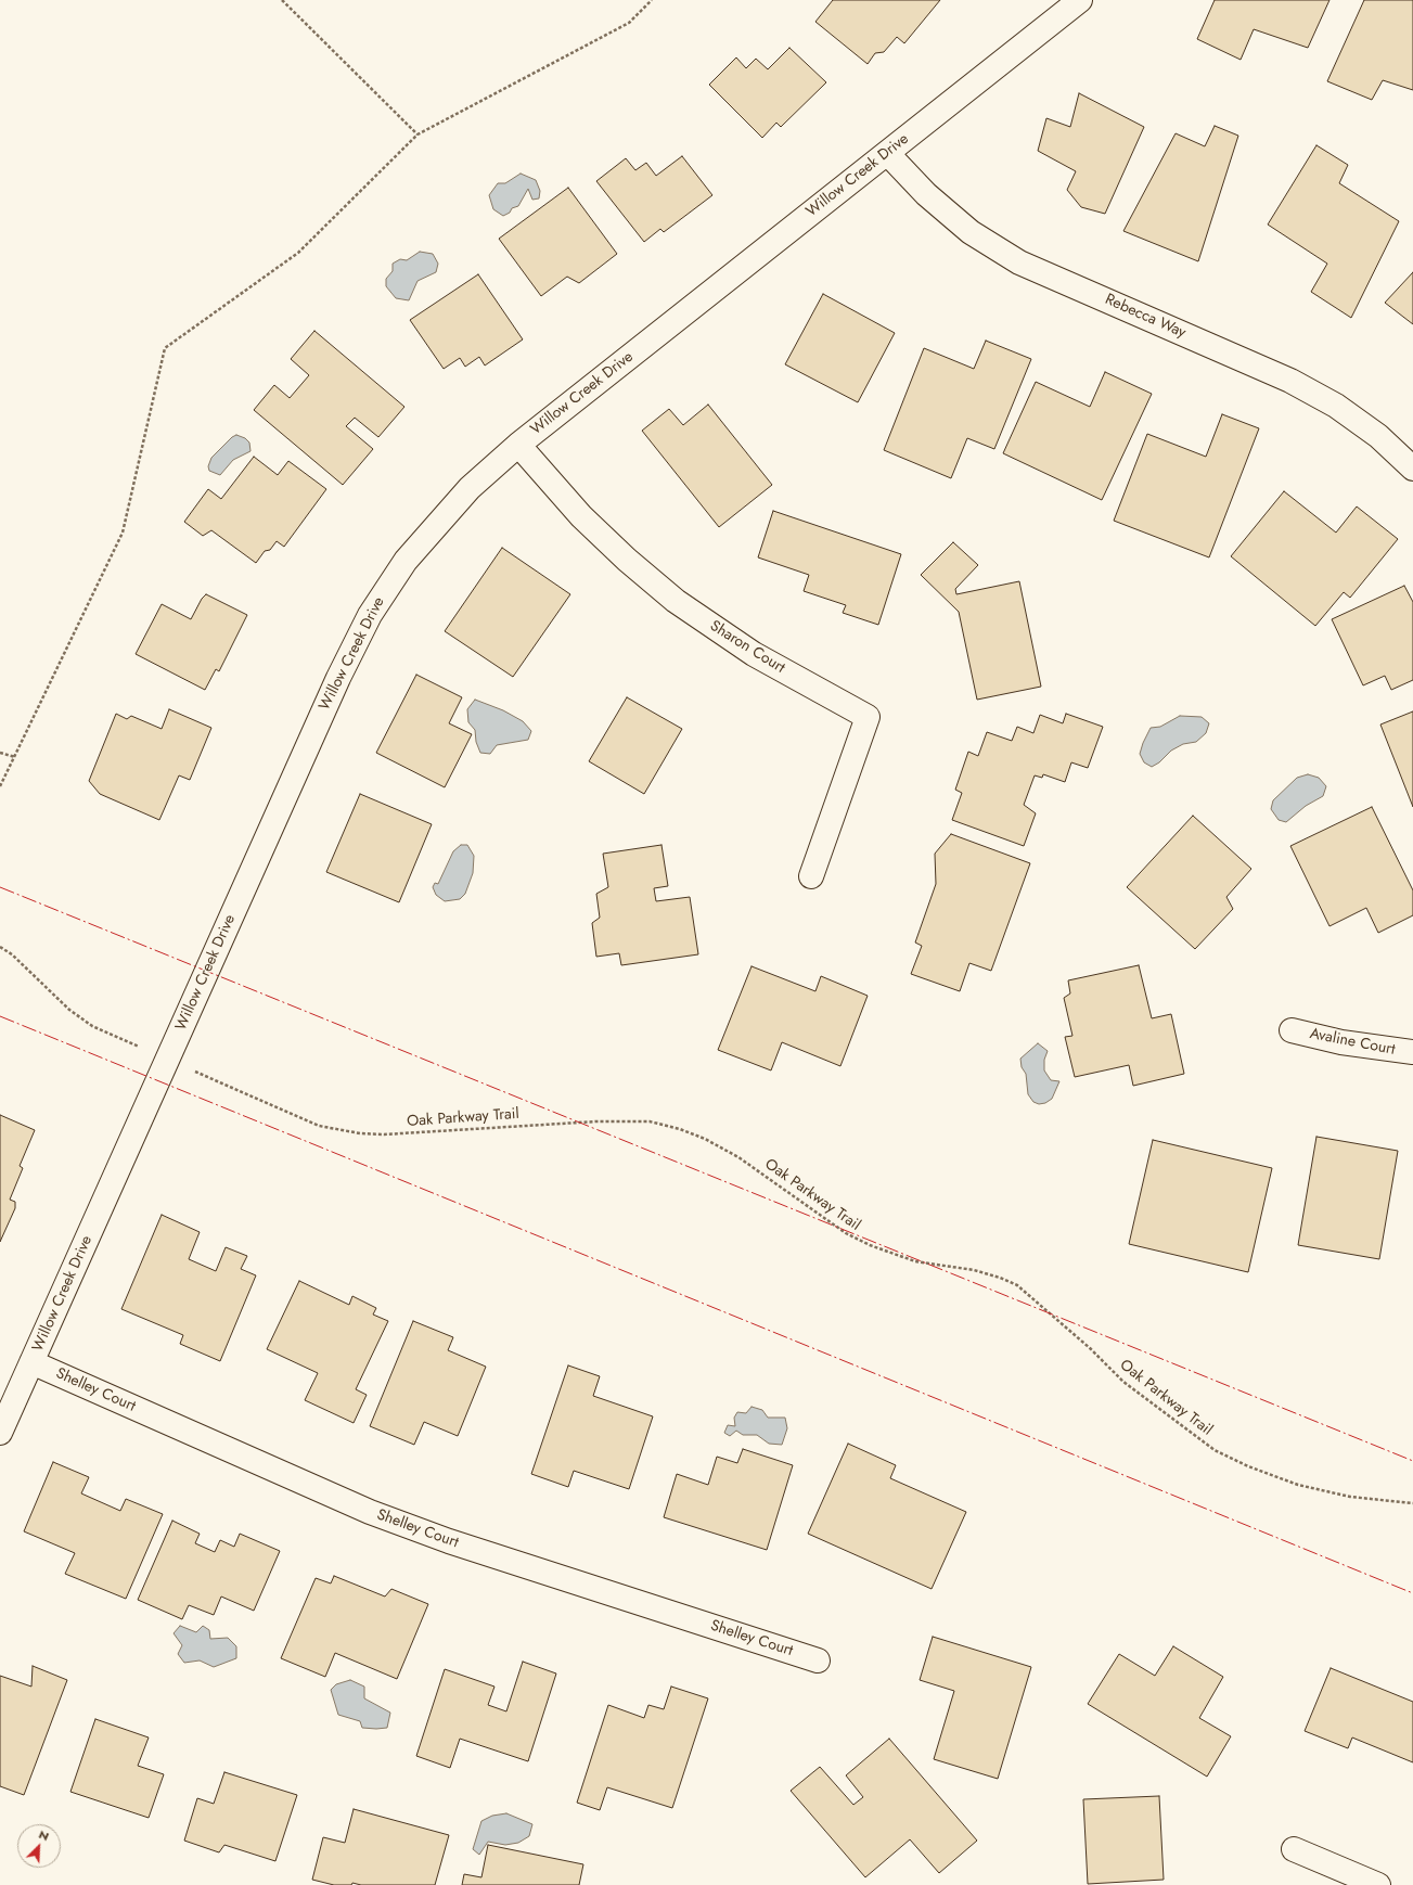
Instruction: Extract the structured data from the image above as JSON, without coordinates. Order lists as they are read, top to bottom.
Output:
{
  "streets": {
    "street": [
      "Willow Creek Drive",
      "Rebecca Way",
      "Sharon Court",
      "Avaline Court",
      "Shelley Court"
    ],
    "path": ["Oak Parkway Trail"]
  },
  "crossings": [
    ["Willow Creek Drive", "Rebecca Way"],
    ["Willow Creek Drive", "Sharon Court"],
    ["Willow Creek Drive", "Shelley Court"]
  ],
  "north": "top right"
}
